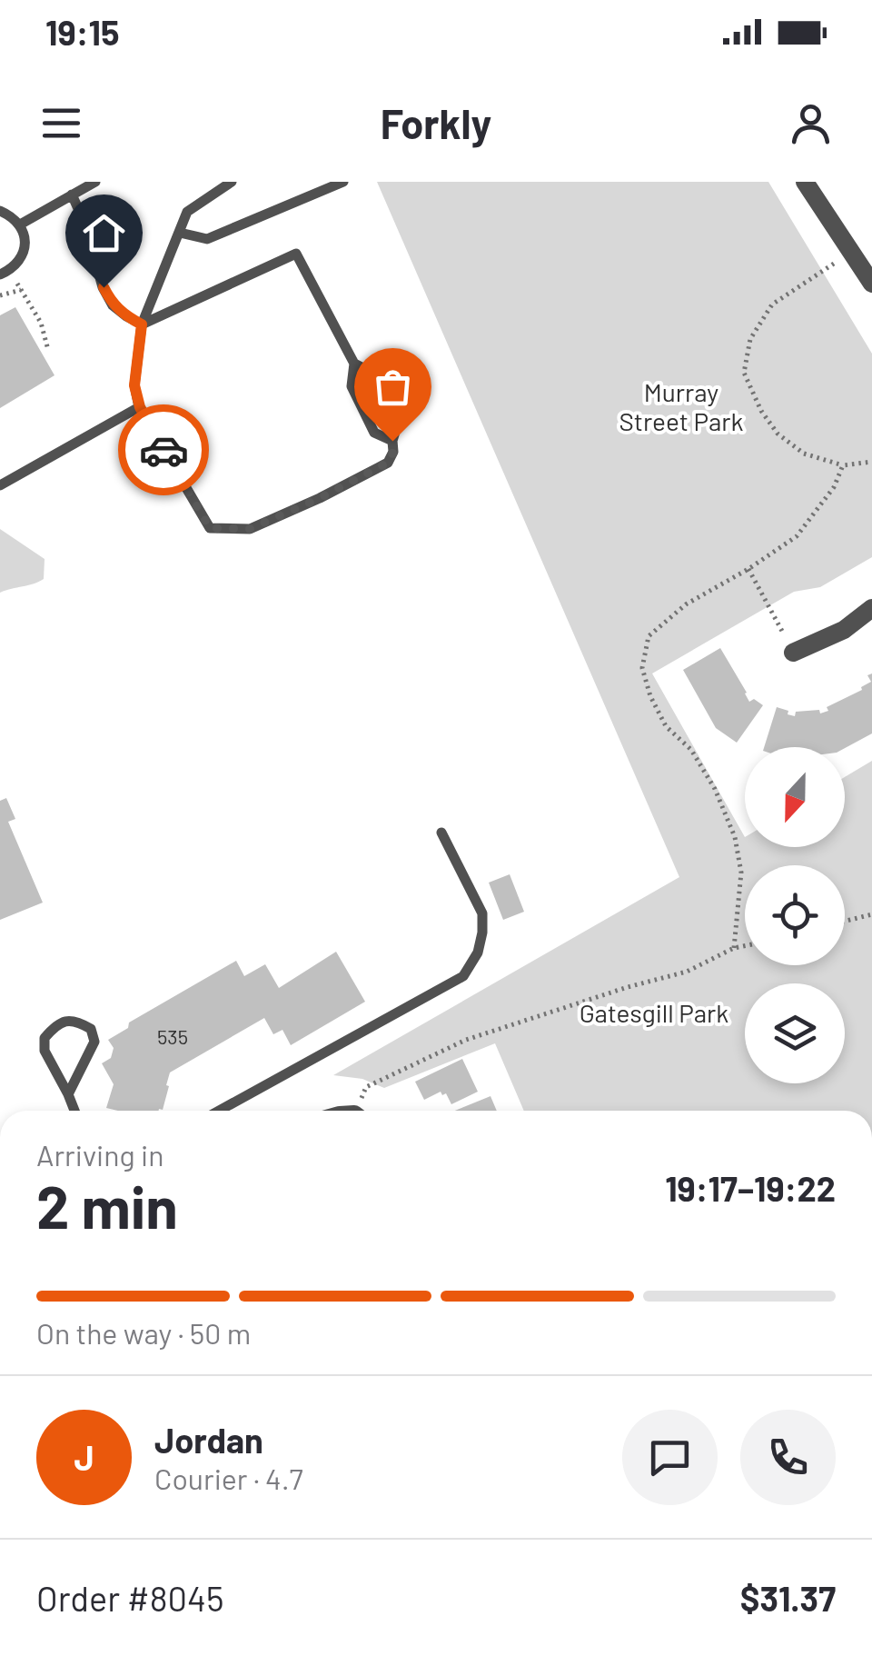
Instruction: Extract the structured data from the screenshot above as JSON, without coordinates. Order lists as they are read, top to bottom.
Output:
{
  "parks": ["Murray Street Park", "Gatesgill Park"],
  "house_numbers": ["535"],
  "north": "bottom",
  "page": {
    "status": "19:15",
    "header": "Forkly",
    "heading": ["2 min", "Arriving in", "19:17–19:22"],
    "panel": [
      "Jordan",
      "Courier · 4.7",
      "Order #8045",
      "$31.37"
    ],
    "bar": "On the way · 50 m",
    "round": "J"
  }
}
